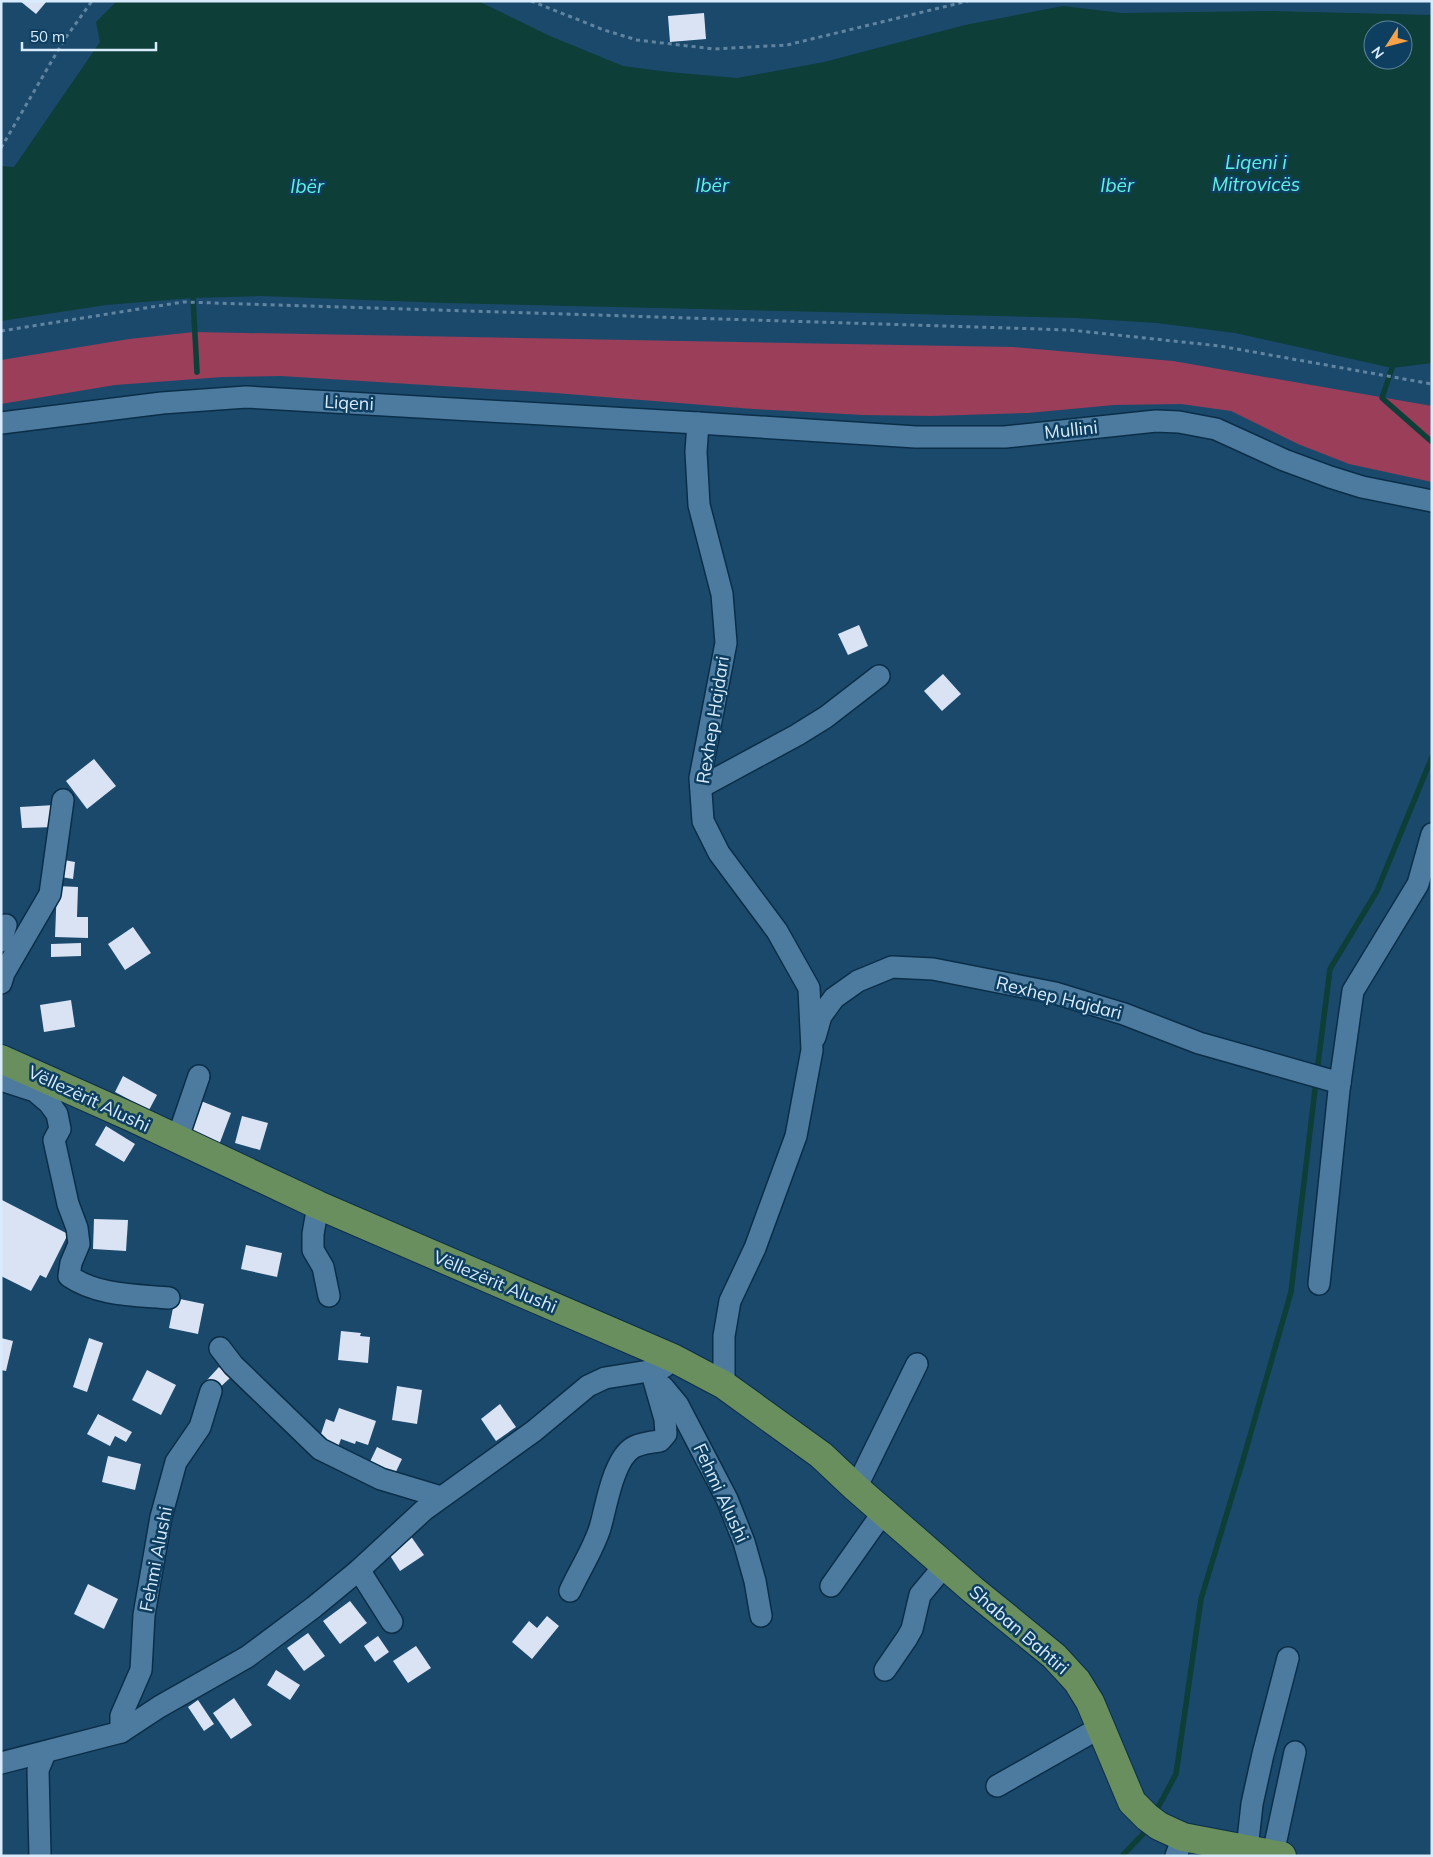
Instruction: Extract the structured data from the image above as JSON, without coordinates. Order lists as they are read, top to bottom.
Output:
{
  "streets": {
    "main road": ["Vëllezërit Alushi", "Shaban Bahtiri"],
    "street": [
      "Liqeni",
      "Mullini",
      "Rexhep Hajdari",
      "Fehmi Alushi"
    ]
  },
  "crossings": [
    ["Liqeni", "Mullini"],
    ["Liqeni", "Rexhep Hajdari"],
    ["Mullini", "Rexhep Hajdari"],
    ["Rexhep Hajdari", "Shaban Bahtiri"],
    ["Vëllezërit Alushi", "Fehmi Alushi"],
    ["Vëllezërit Alushi", "Shaban Bahtiri"],
    ["Fehmi Alushi", "Shaban Bahtiri"]
  ],
  "water": ["Liqeni i Mitrovicës", "Ibër"],
  "scale_bar": "50 m",
  "north": "bottom left"
}
